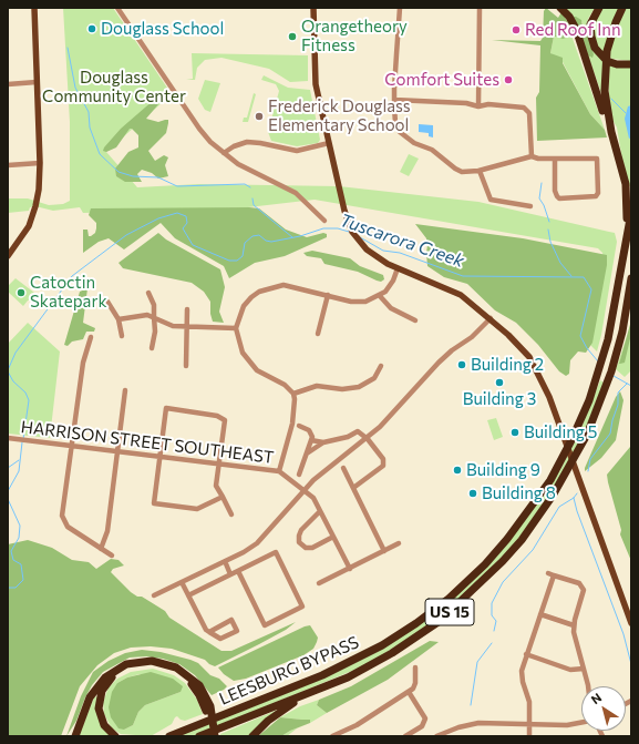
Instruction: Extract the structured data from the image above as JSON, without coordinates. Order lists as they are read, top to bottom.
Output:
{
  "streets": {
    "highway": ["US 15", "LEESBURG BYPASS"],
    "street": ["HARRISON STREET SOUTHEAST"]
  },
  "water": ["Tuscarora Creek"],
  "parks": ["Douglass Community Center"],
  "places": [
    "Douglass School",
    "Red Roof Inn",
    "Orangetheory Fitness",
    "Comfort Suites",
    "Frederick Douglass Elementary School",
    "Catoctin Skatepark",
    "Building 2",
    "Building 3",
    "Building 5",
    "Building 9",
    "Building 8"
  ],
  "north": "top left"
}
